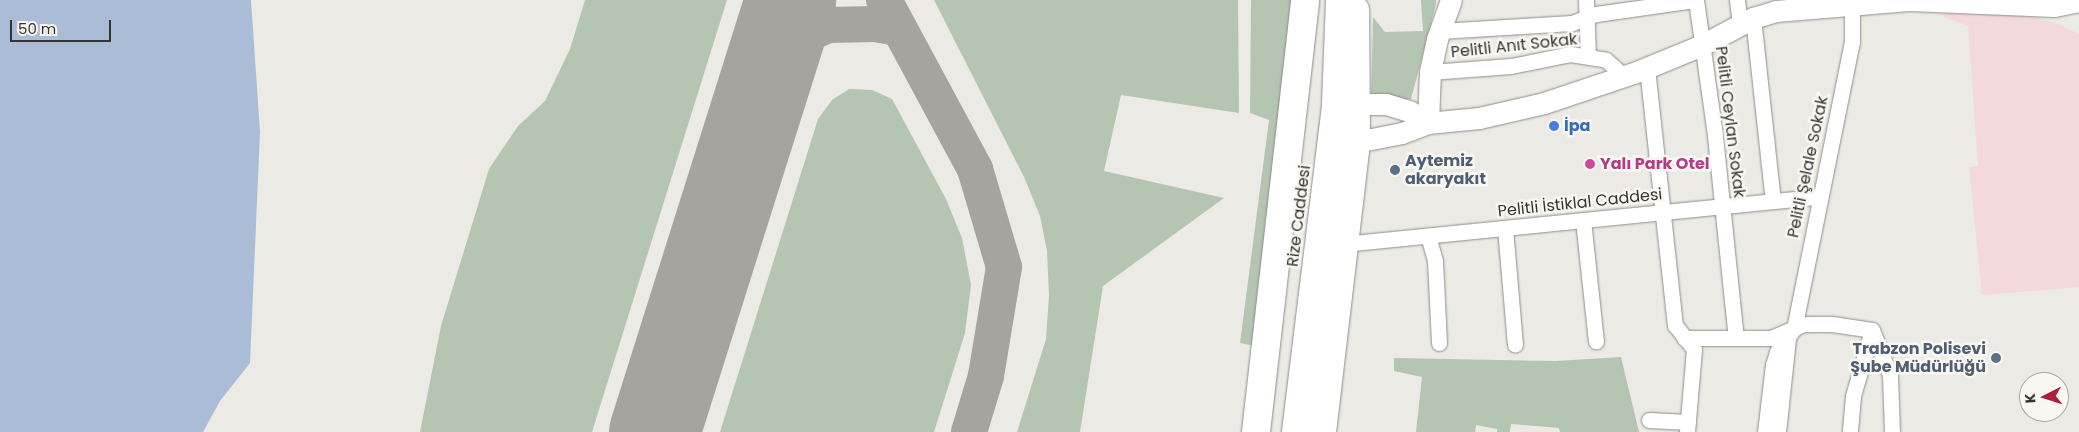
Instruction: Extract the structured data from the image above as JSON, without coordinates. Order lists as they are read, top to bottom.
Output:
{
  "streets": {
    "highway": ["Rize Caddesi"],
    "street": [
      "Pelitli Anıt Sokak",
      "Pelitli Ceylan Sokak",
      "Pelitli Şelale Sokak",
      "Pelitli İstiklal Caddesi"
    ]
  },
  "crossings": [
    ["Pelitli Anıt Sokak", "Pelitli Ceylan Sokak"],
    ["Pelitli Ceylan Sokak", "Pelitli İstiklal Caddesi"],
    ["Pelitli Şelale Sokak", "Pelitli İstiklal Caddesi"]
  ],
  "places": [
    "İpa",
    "Yalı Park Otel",
    "Aytemiz akaryakıt",
    "Trabzon Polisevi Şube Müdürlüğü"
  ],
  "scale_bar": "50 m",
  "north": "left"
}
